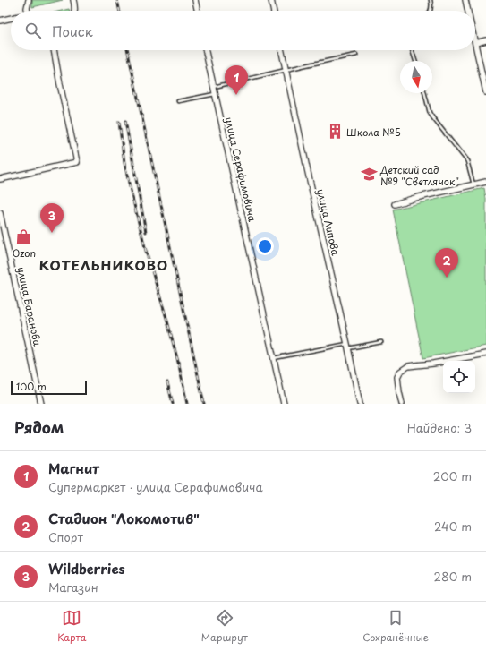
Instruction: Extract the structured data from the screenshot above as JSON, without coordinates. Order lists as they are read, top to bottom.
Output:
{
  "streets": {
    "street": ["улица Серафимовича", "улица Липова", "улица Баранова"]
  },
  "districts": ["КОТЕЛЬНИКОВО"],
  "places": {
    "building": ["Школа №5"],
    "school or university": ["Детский сад №9 \"Светлячок\""],
    "shop": ["Ozon"]
  },
  "scale_bar": "100 m",
  "north": "bottom",
  "page": {
    "search": "Поиск",
    "pins": ["1", "3", "2"],
    "scale": "100 m",
    "heading": ["Рядом", "Найдено: 3"],
    "list": [
      {
        "mark": "1",
        "name": "Магнит",
        "note": "Супермаркет · улица Серафимовича",
        "value": "200 m"
      },
      {
        "mark": "2",
        "name": "Стадион \"Локомотив\"",
        "note": "Спорт",
        "value": "240 m"
      },
      {
        "mark": "3",
        "name": "Wildberries",
        "note": "Магазин",
        "value": "280 m"
      }
    ],
    "nav": ["Карта", "Маршрут", "Сохранённые"]
  }
}
